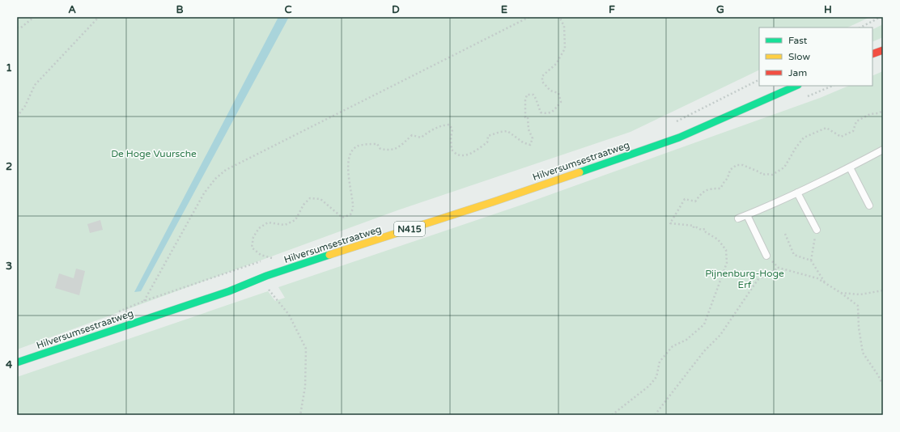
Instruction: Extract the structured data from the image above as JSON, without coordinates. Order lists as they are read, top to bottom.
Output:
{
  "streets": {
    "main road": ["Hilversumsestraatweg", "N415"]
  },
  "parks": ["De Hoge Vuursche", "Pijnenburg-Hoge Erf"],
  "legend": ["Fast", "Slow", "Jam"],
  "grid": {
    "columns": [
      "A",
      "B",
      "C",
      "D",
      "E",
      "F",
      "G",
      "H"
    ],
    "rows": [
      "1",
      "2",
      "3",
      "4"
    ]
  }
}
